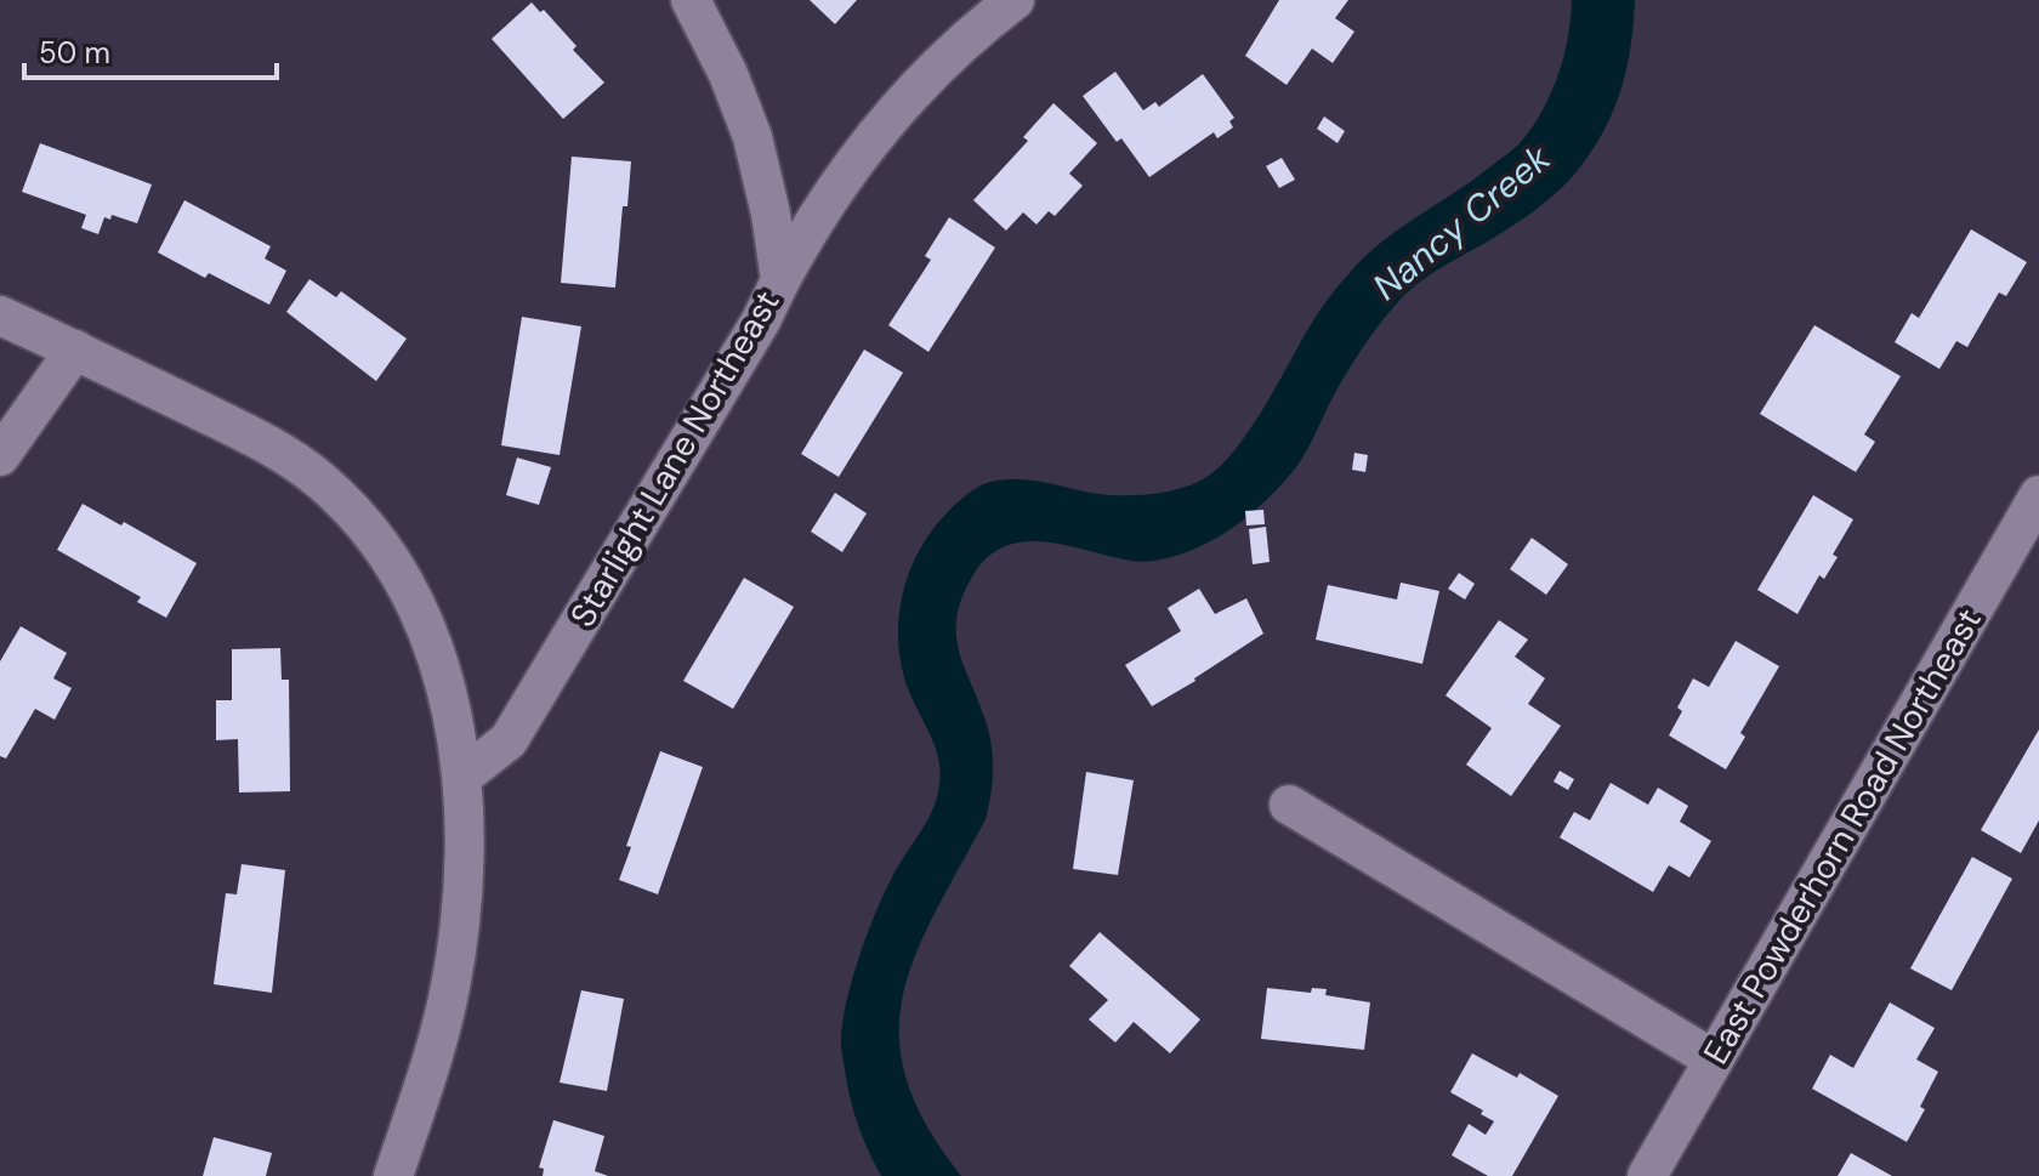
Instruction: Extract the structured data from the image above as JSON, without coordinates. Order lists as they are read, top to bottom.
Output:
{
  "streets": {
    "street": ["Starlight Lane Northeast", "East Powderhorn Road Northeast"]
  },
  "water": ["Nancy Creek"],
  "scale_bar": "50 m"
}
